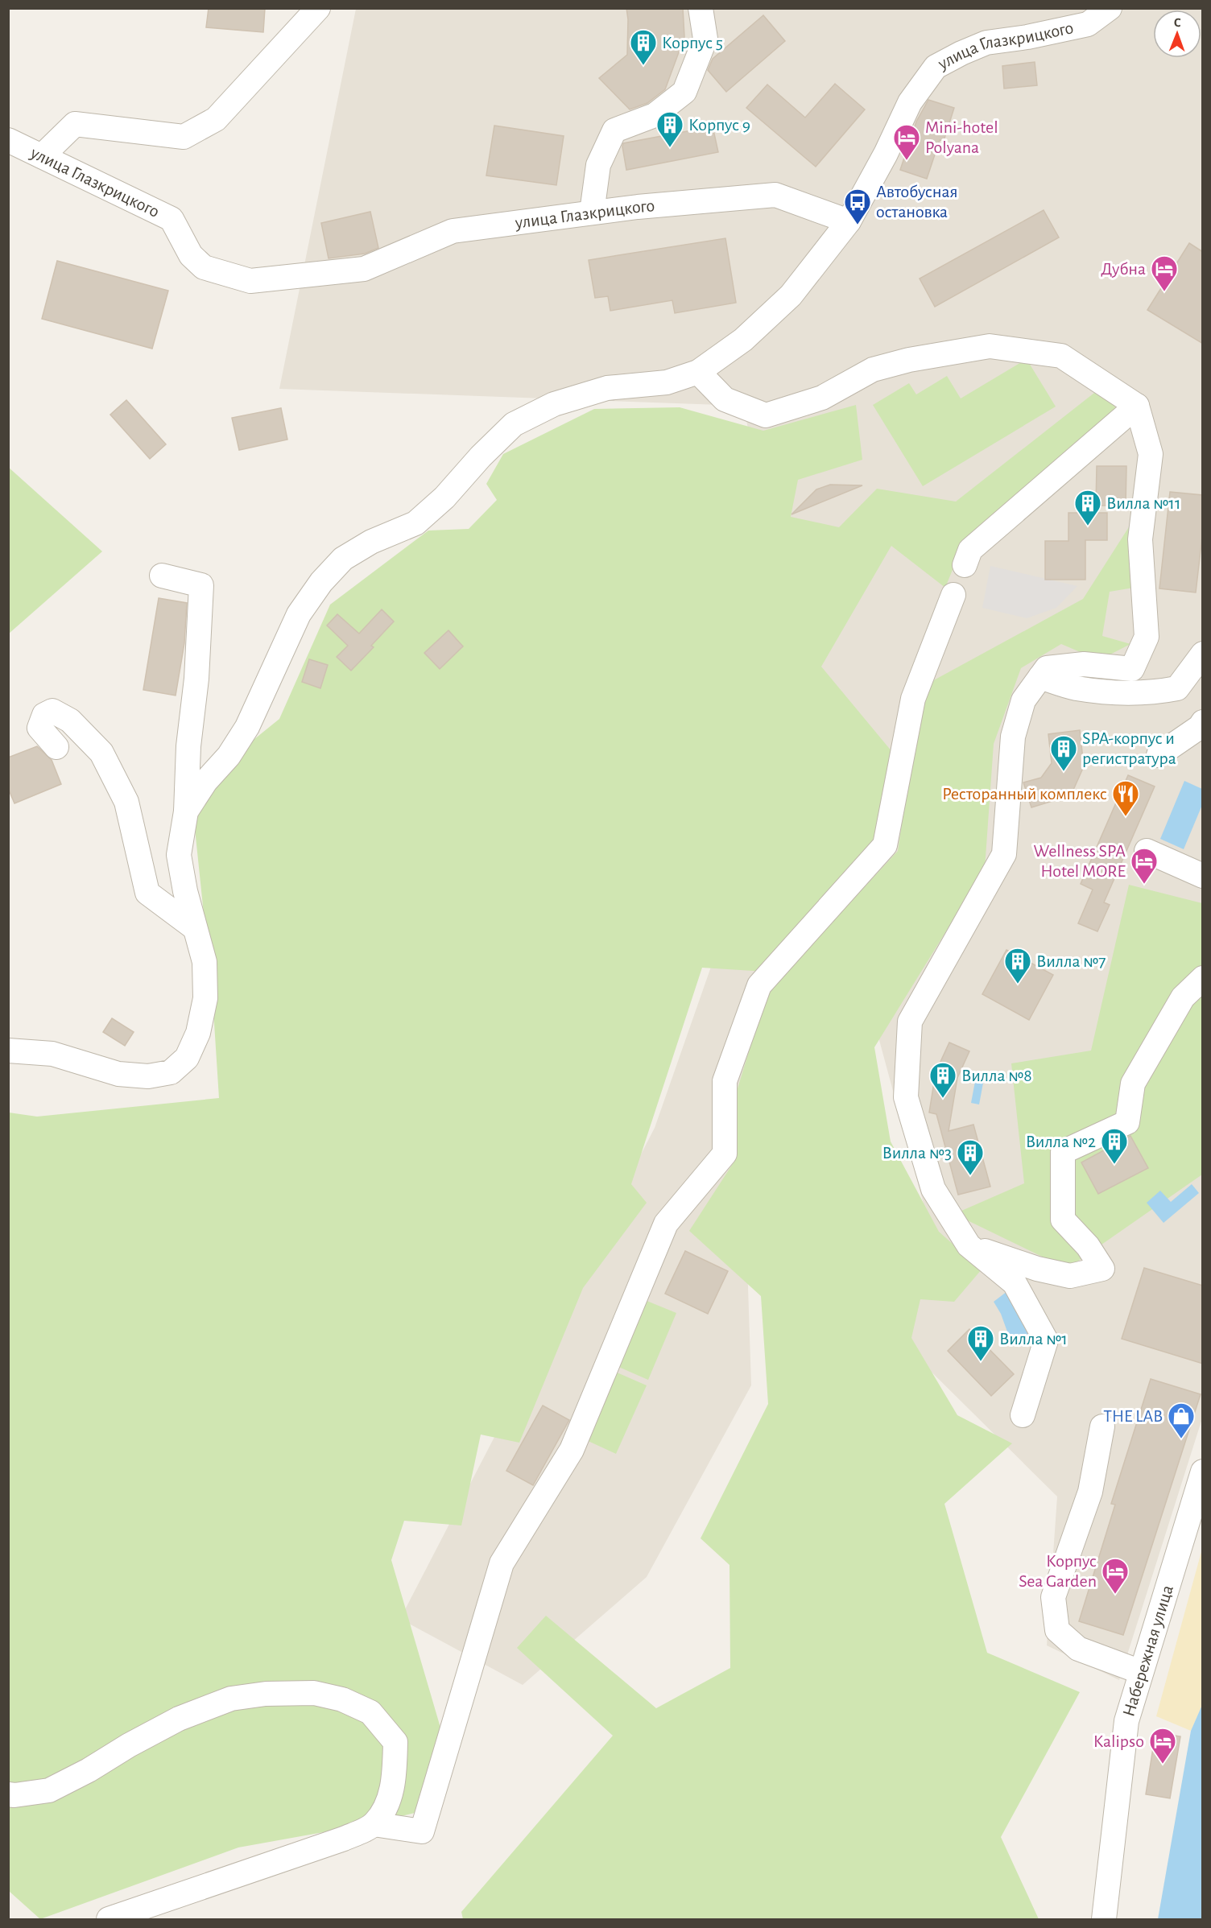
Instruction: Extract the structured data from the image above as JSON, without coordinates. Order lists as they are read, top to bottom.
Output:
{
  "streets": {
    "street": ["улица Глазкрицкого", "Набережная улица"]
  },
  "places": {
    "building": [
      "Корпус 5",
      "Корпус 9",
      "Вилла №11",
      "SPA-корпус и регистратура",
      "Вилла №7",
      "Вилла №8",
      "Вилла №2",
      "Вилла №3",
      "Вилла №1"
    ],
    "hotel": [
      "Mini-hotel Polyana",
      "Дубна",
      "Wellness SPA Hotel MORE",
      "Корпус Sea Garden",
      "Kalipso"
    ],
    "bus stop": ["Автобусная остановка"],
    "restaurant": ["Ресторанный комплекс"],
    "shop": ["THE LAB"]
  },
  "north": "top"
}
